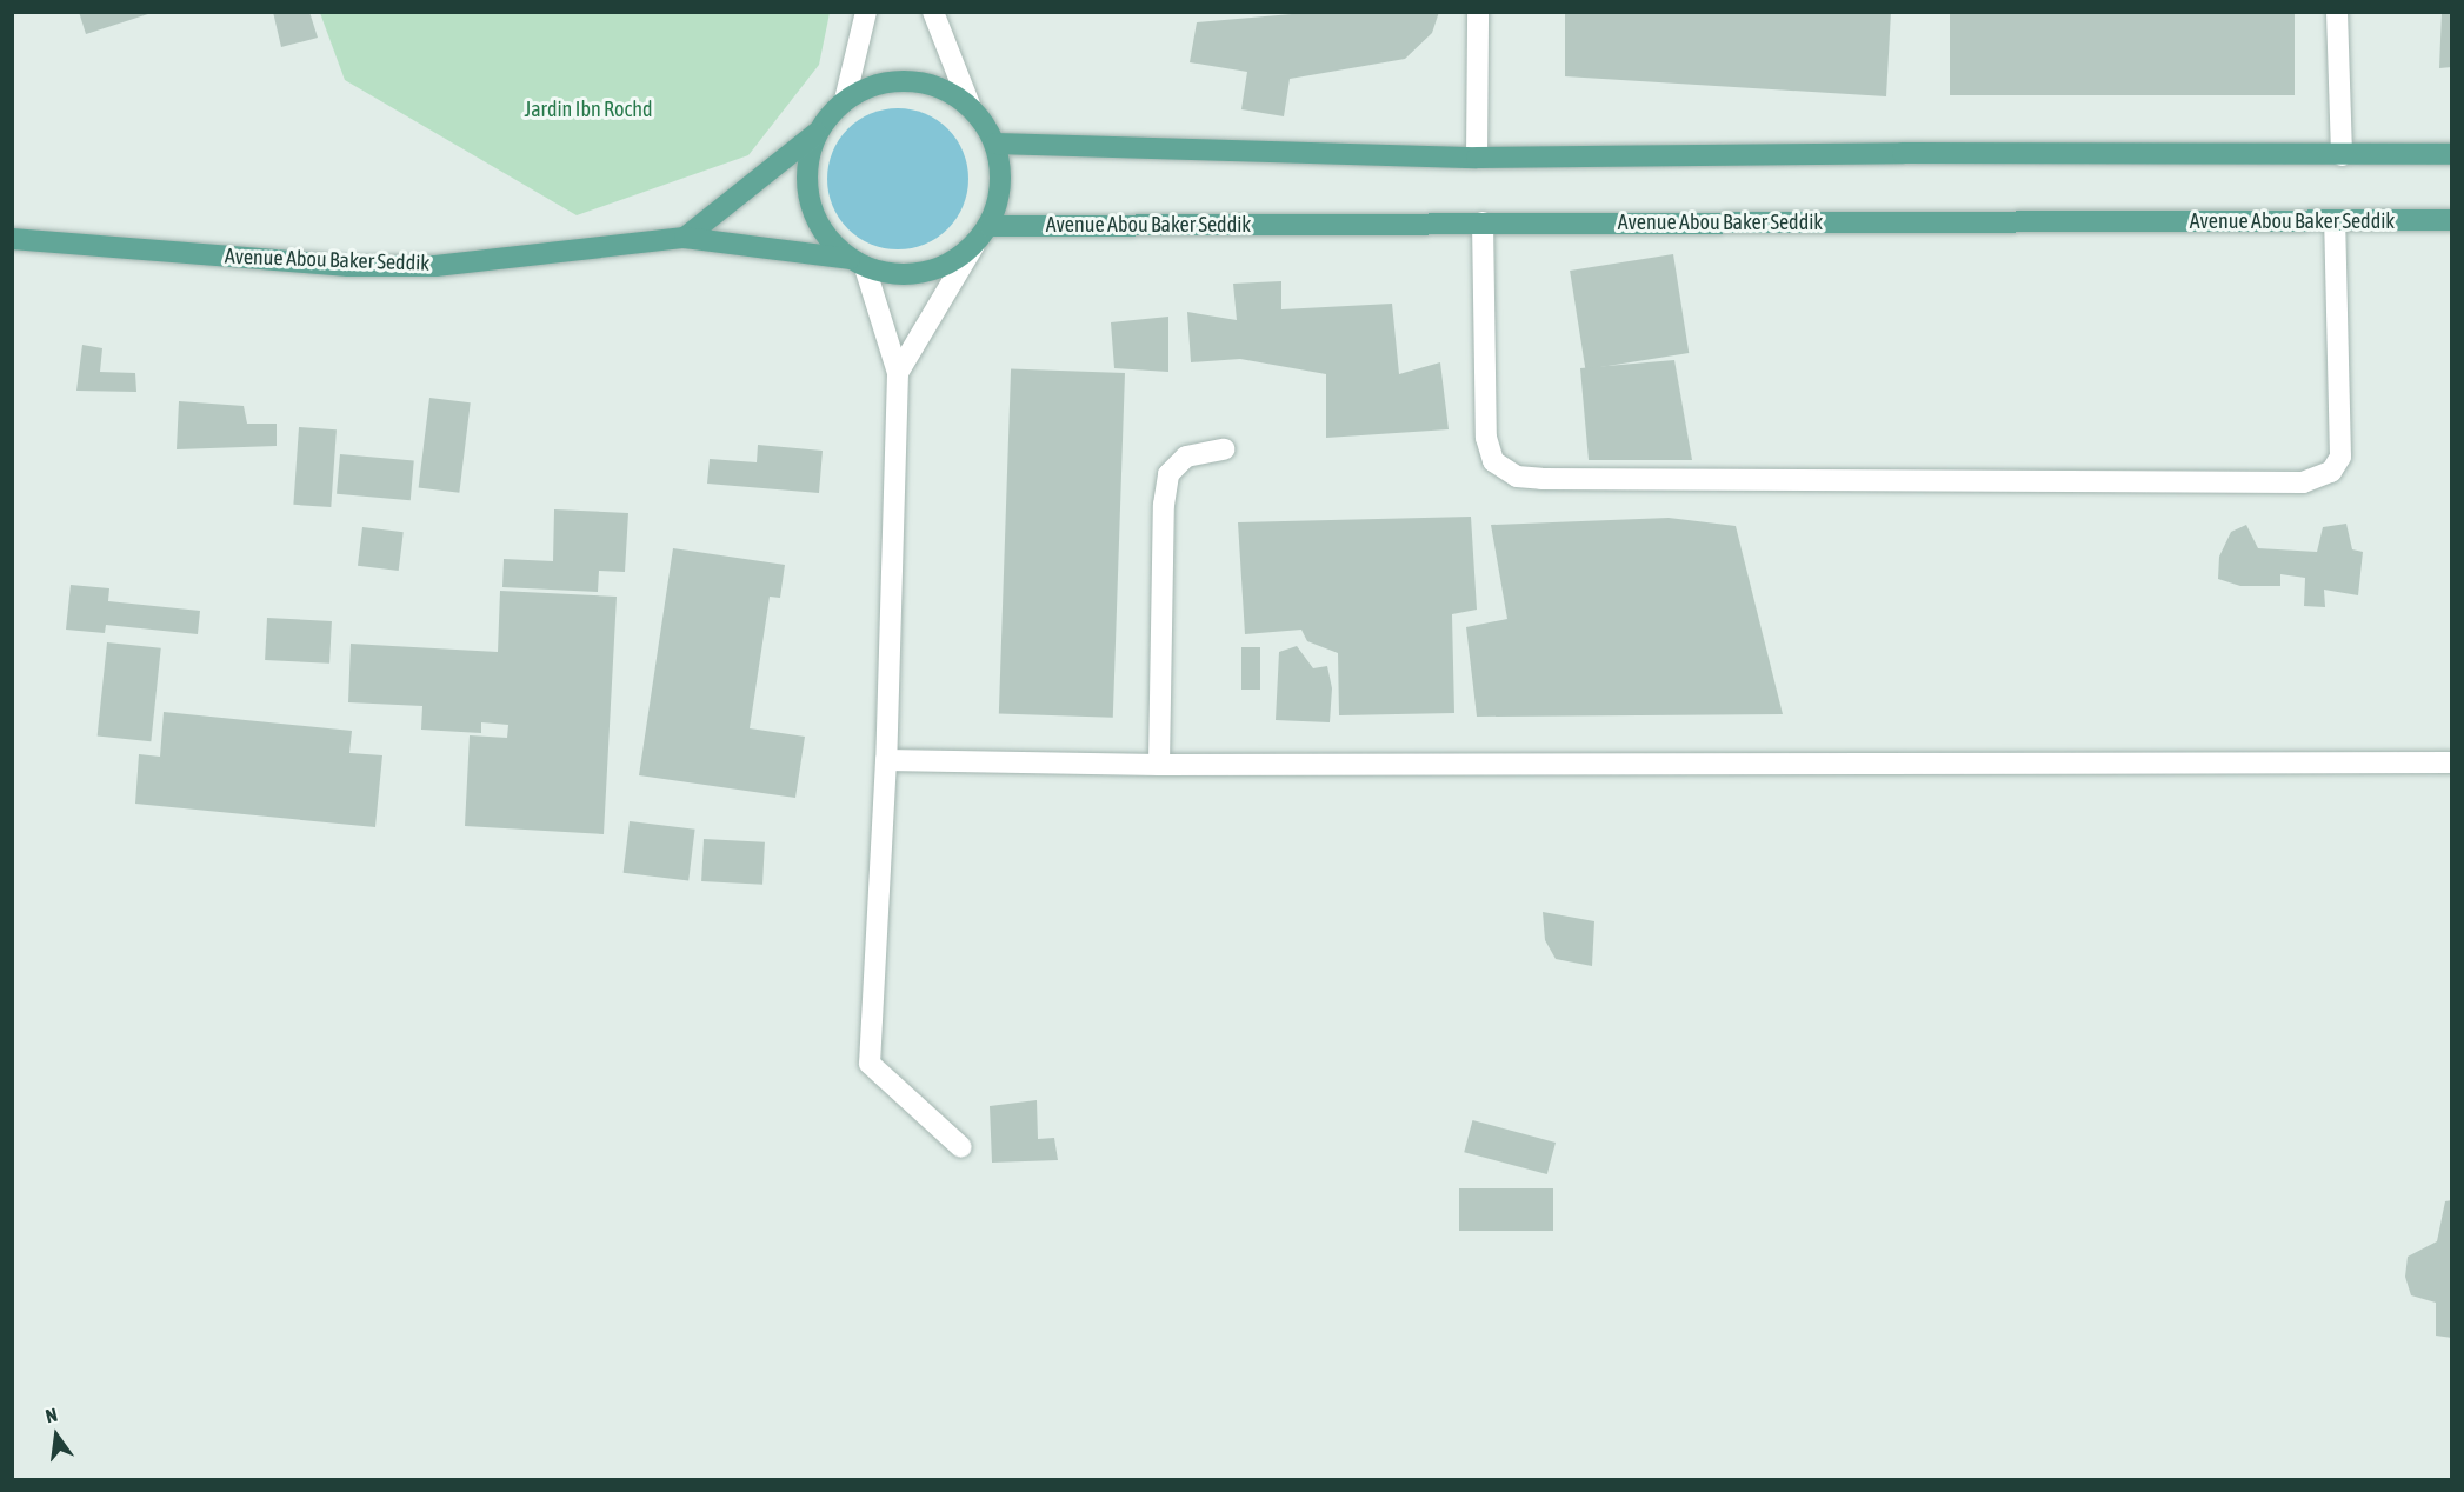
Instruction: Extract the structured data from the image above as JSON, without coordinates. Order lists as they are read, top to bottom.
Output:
{
  "streets": {
    "main road": ["Avenue Abou Baker Seddik"]
  },
  "parks": ["Jardin Ibn Rochd"],
  "north": "top"
}
